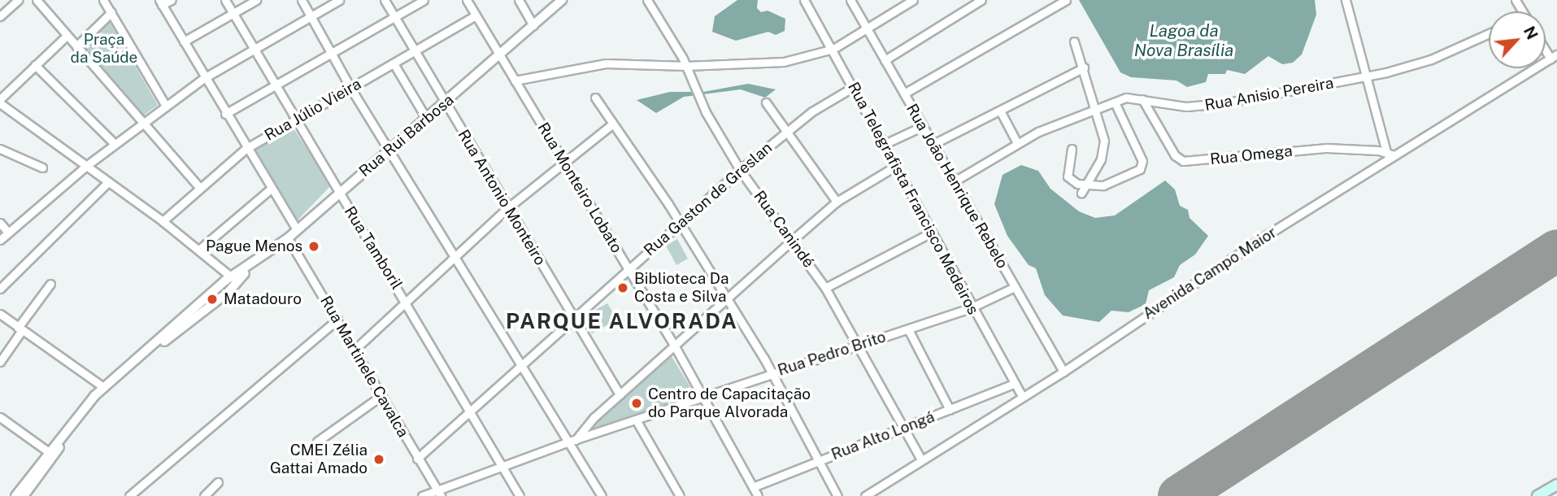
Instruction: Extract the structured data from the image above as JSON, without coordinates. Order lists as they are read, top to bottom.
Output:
{
  "streets": {
    "street": [
      "Rua Anisio Pereira",
      "Rua Júlio Vieira",
      "Rua Rui Barbosa",
      "Rua Omega",
      "Rua João Henrique Rebelo",
      "Rua Monteiro Lobato",
      "Rua Antonio Monteiro",
      "Rua Telegrafista Francisco Medeiros",
      "Rua Gaston de Greslan",
      "Rua Canindé",
      "Rua Tamboril",
      "Avenida Campo Maior",
      "Rua Pedro Brito",
      "Rua Martinele Cavalca",
      "Rua Alto Longá"
    ]
  },
  "crossings": [
    ["Rua Anisio Pereira", "Rua Omega"],
    ["Rua Anisio Pereira", "Rua João Henrique Rebelo"],
    ["Rua Júlio Vieira", "Rua Monteiro Lobato"],
    ["Rua Júlio Vieira", "Rua Antonio Monteiro"],
    ["Rua Júlio Vieira", "Rua Tamboril"],
    ["Rua Rui Barbosa", "Rua Monteiro Lobato"],
    ["Rua Rui Barbosa", "Rua Antonio Monteiro"],
    ["Rua Rui Barbosa", "Rua Tamboril"],
    ["Rua Rui Barbosa", "Rua Martinele Cavalca"],
    ["Rua Omega", "Avenida Campo Maior"],
    ["Rua João Henrique Rebelo", "Avenida Campo Maior"],
    ["Rua João Henrique Rebelo", "Rua Pedro Brito"],
    ["Rua Monteiro Lobato", "Rua Gaston de Greslan"],
    ["Rua Monteiro Lobato", "Rua Pedro Brito"],
    ["Rua Monteiro Lobato", "Rua Alto Longá"],
    ["Rua Antonio Monteiro", "Rua Gaston de Greslan"],
    ["Rua Telegrafista Francisco Medeiros", "Rua Gaston de Greslan"],
    ["Rua Telegrafista Francisco Medeiros", "Avenida Campo Maior"],
    ["Rua Telegrafista Francisco Medeiros", "Rua Pedro Brito"],
    ["Rua Telegrafista Francisco Medeiros", "Rua Alto Longá"],
    ["Rua Gaston de Greslan", "Rua Canindé"],
    ["Rua Gaston de Greslan", "Rua Tamboril"],
    ["Rua Gaston de Greslan", "Rua Martinele Cavalca"],
    ["Rua Canindé", "Avenida Campo Maior"],
    ["Rua Canindé", "Rua Pedro Brito"],
    ["Rua Canindé", "Rua Alto Longá"],
    ["Rua Tamboril", "Rua Pedro Brito"],
    ["Rua Pedro Brito", "Rua Martinele Cavalca"]
  ],
  "districts": ["PARQUE ALVORADA"],
  "water": ["Lagoa da Nova Brasília"],
  "parks": ["Praça da Saúde"],
  "places": [
    "Pague Menos",
    "Biblioteca Da Costa e Silva",
    "Matadouro",
    "Centro de Capacitação do Parque Alvorada",
    "CMEI Zélia Gattai Amado"
  ],
  "north": "top right"
}
